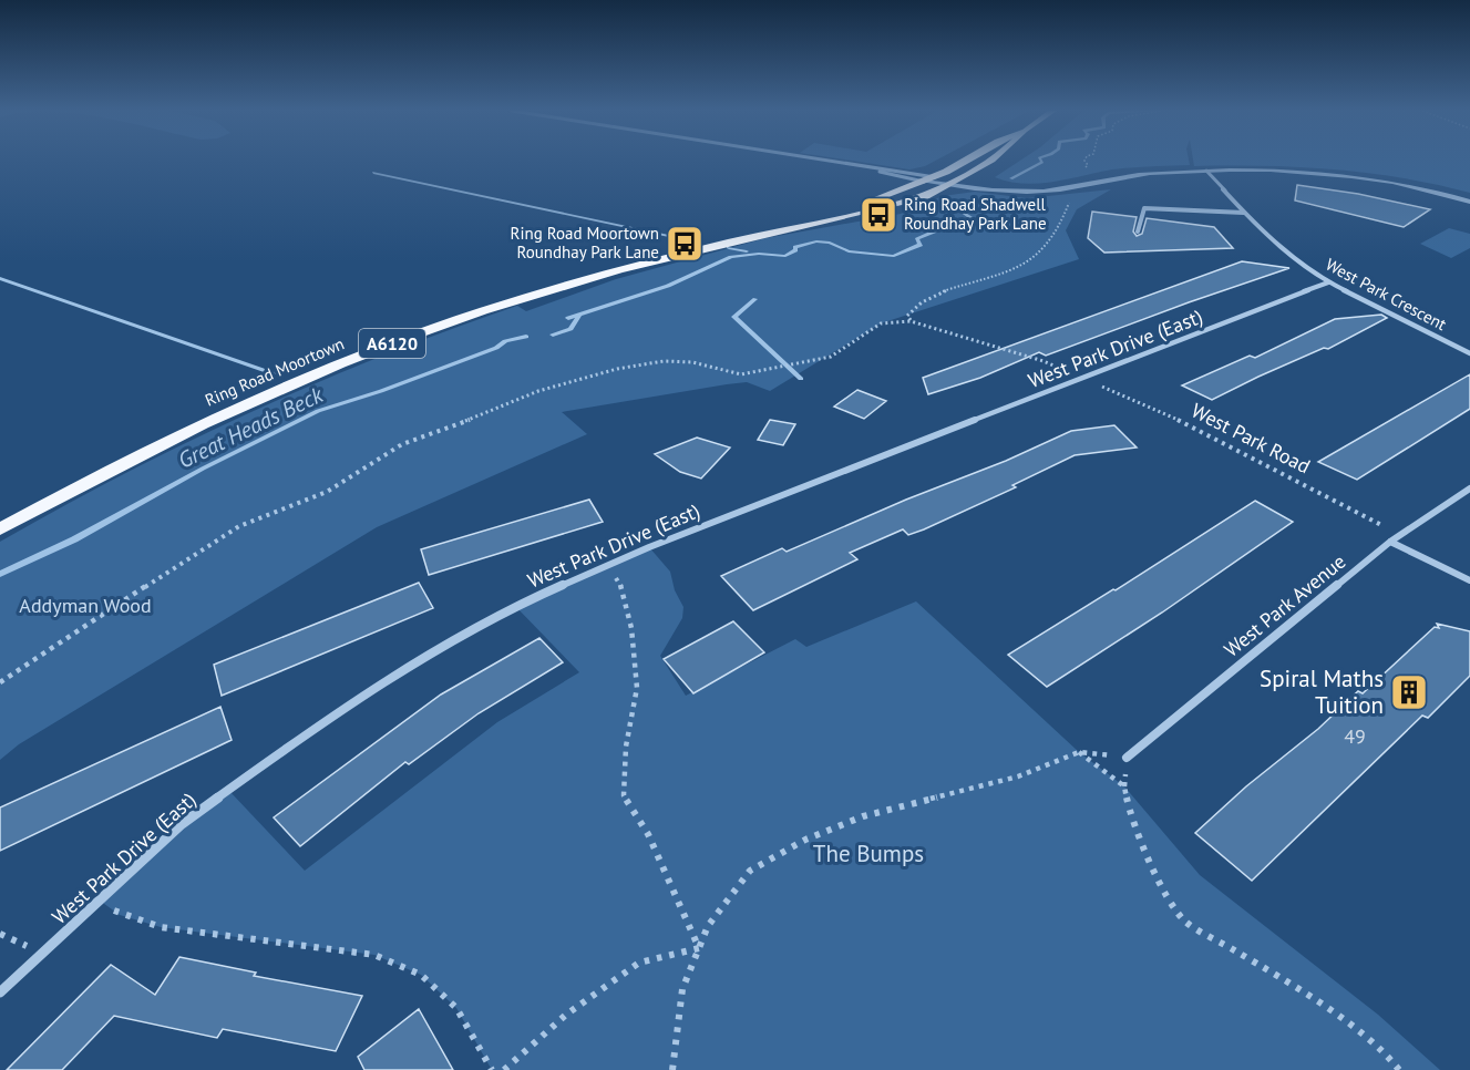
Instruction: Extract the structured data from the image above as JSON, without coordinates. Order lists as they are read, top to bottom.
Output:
{
  "streets": {
    "highway": ["A6120", "Ring Road Moortown"],
    "street": ["West Park Crescent", "West Park Drive (East)", "West Park Avenue"],
    "path": ["West Park Road"]
  },
  "crossings": [
    ["West Park Crescent", "West Park Drive (East)"],
    ["A6120", "Ring Road Moortown"],
    ["West Park Drive (East)", "West Park Road"],
    ["West Park Road", "West Park Avenue"]
  ],
  "water": ["Great Heads Beck"],
  "parks": ["Addyman Wood", "The Bumps"],
  "places": {
    "bus stop": ["Ring Road Shadwell Roundhay Park Lane", "Ring Road Moortown Roundhay Park Lane"],
    "building": ["Spiral Maths Tuition"]
  },
  "house_numbers": ["49"]
}
